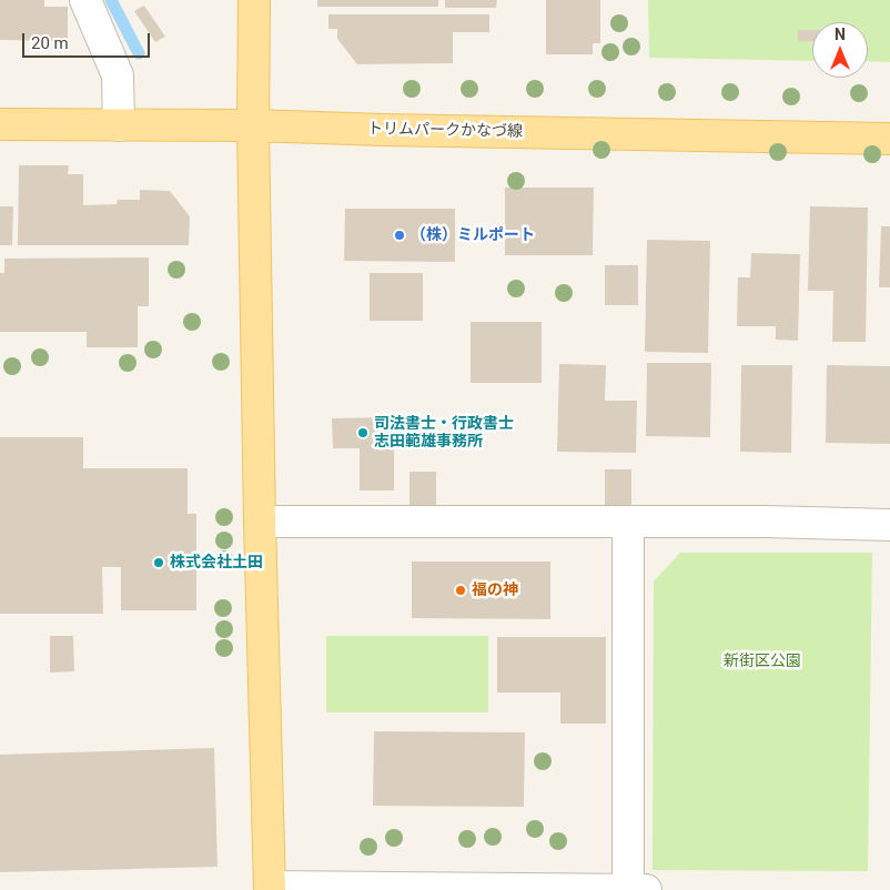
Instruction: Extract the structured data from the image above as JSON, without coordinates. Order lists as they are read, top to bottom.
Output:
{
  "streets": {
    "main road": ["トリムパークかなづ線"]
  },
  "parks": ["新街区公園"],
  "places": [
    "（株）ミルポート",
    "司法書士・行政書士 志田範雄事務所",
    "株式会社土田",
    "福の神"
  ],
  "scale_bar": "20 m",
  "north": "top"
}
